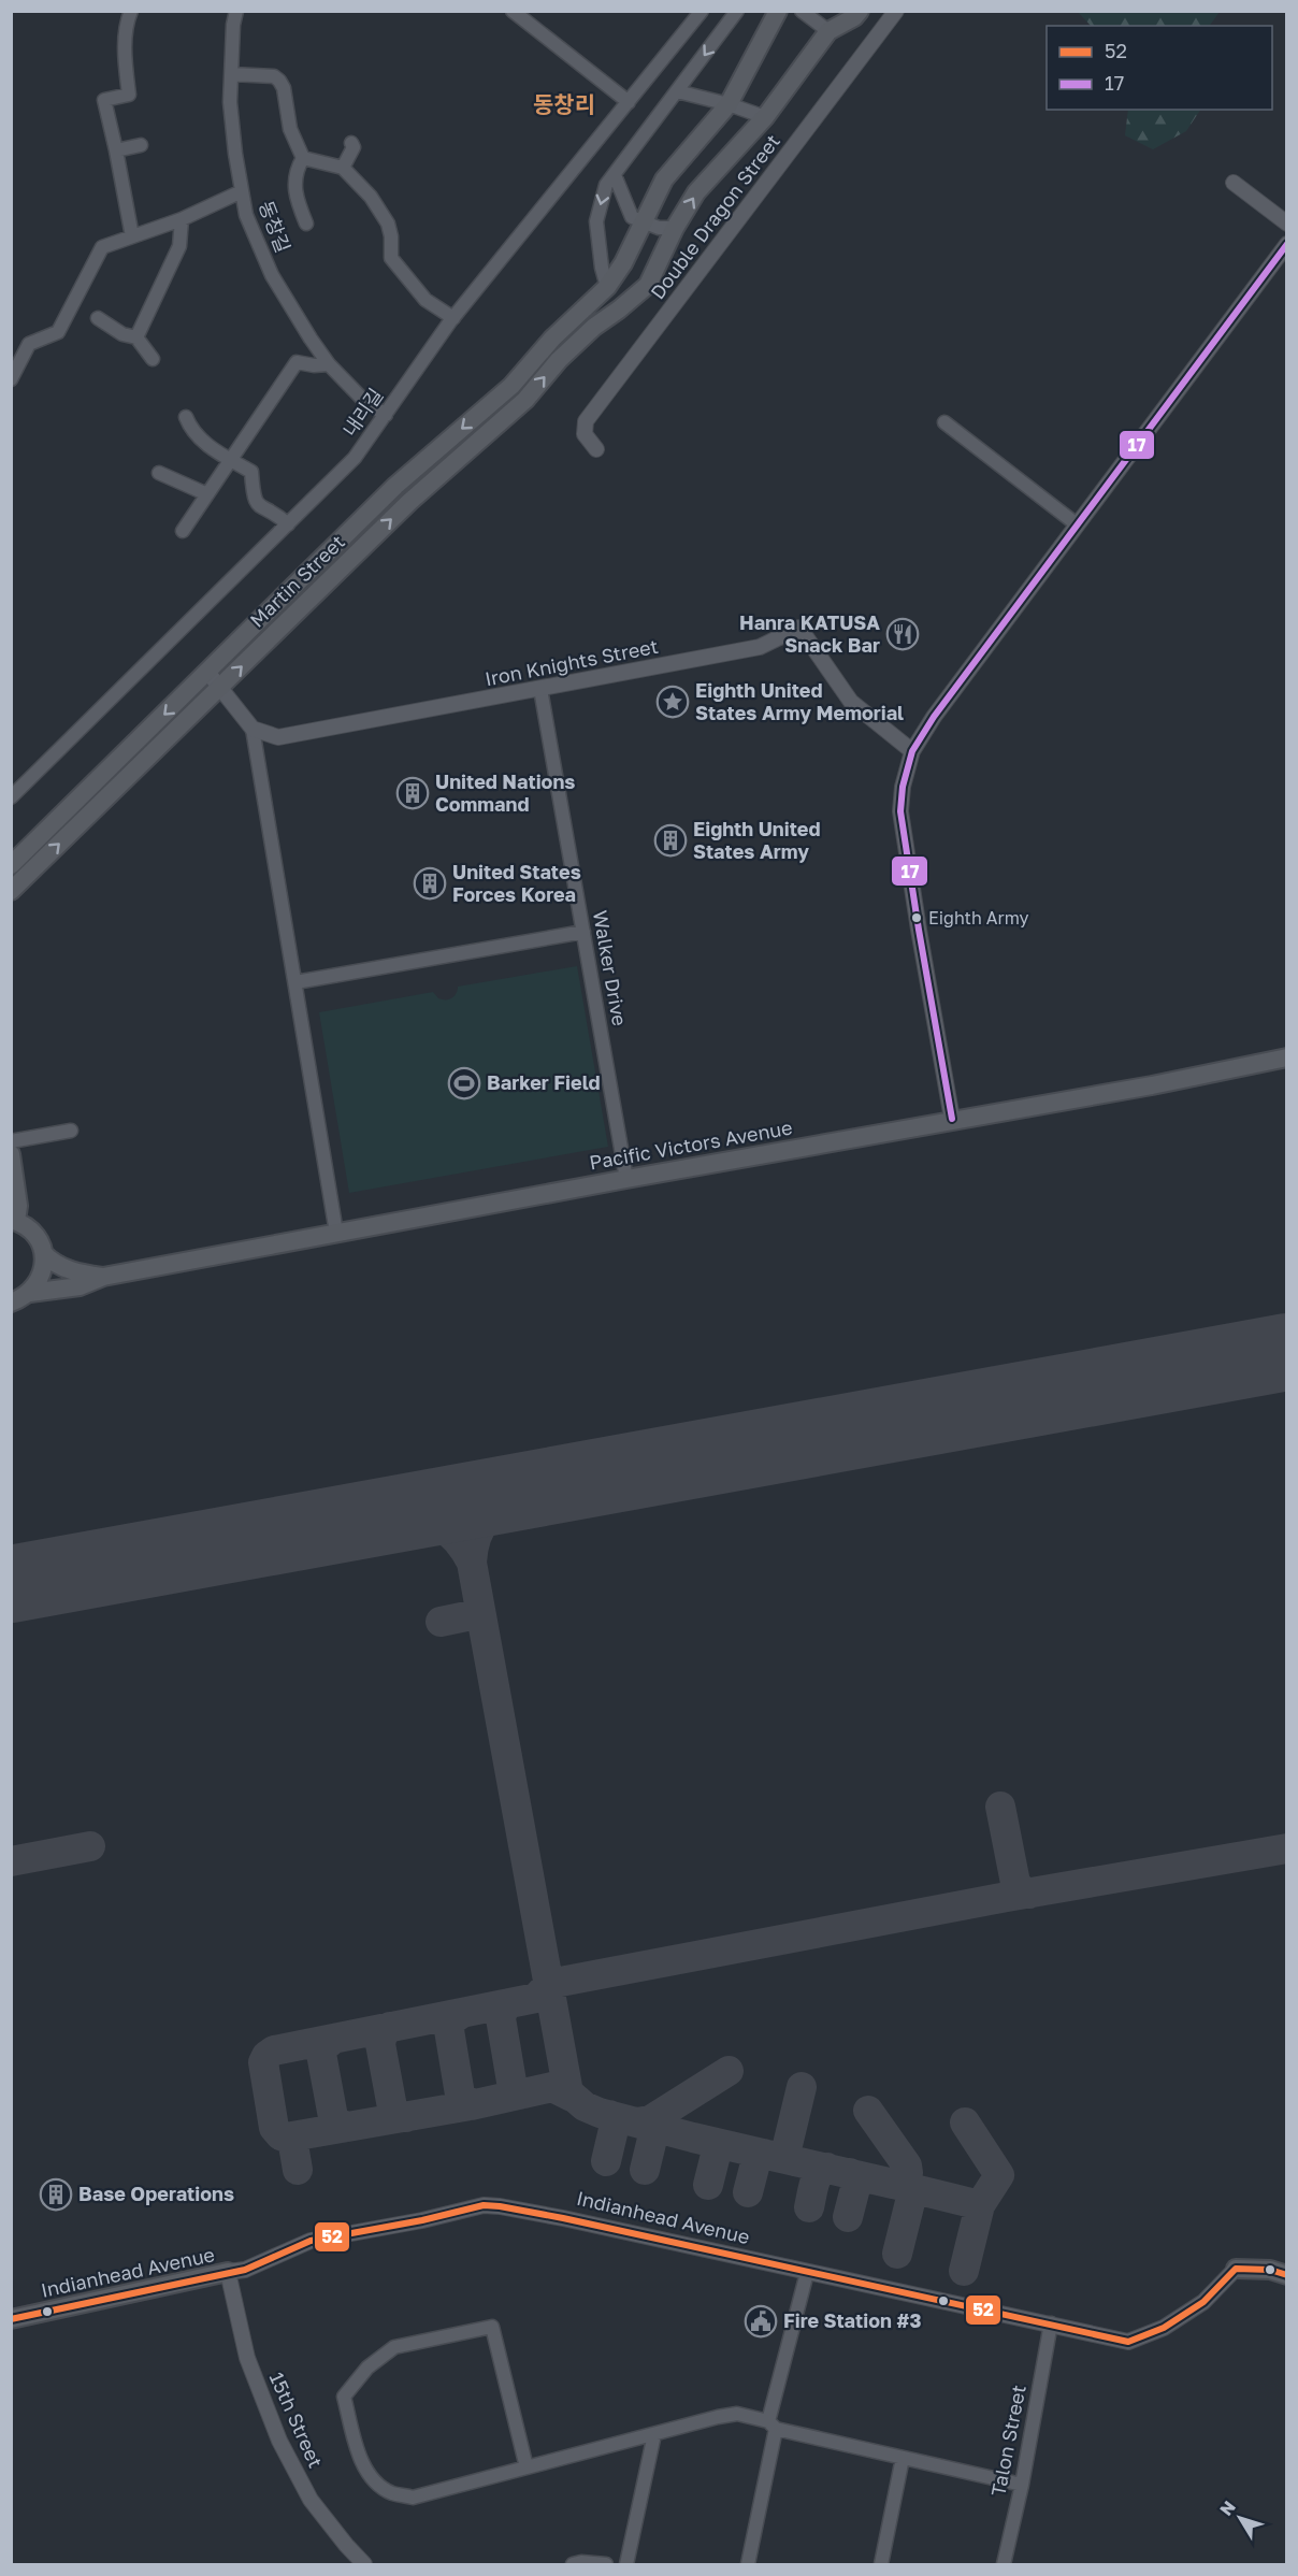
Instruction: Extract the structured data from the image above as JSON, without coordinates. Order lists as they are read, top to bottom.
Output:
{
  "streets": {
    "main road": ["Martin Street", "Pacific Victors Avenue", "Indianhead Avenue"],
    "street": [
      "Double Dragon Street",
      "동창길",
      "내리길",
      "Iron Knights Street",
      "Walker Drive",
      "15th Street",
      "Talon Street"
    ]
  },
  "crossings": [
    ["동창길", "내리길"],
    ["Iron Knights Street", "Walker Drive"],
    ["Walker Drive", "Pacific Victors Avenue"],
    ["Indianhead Avenue", "15th Street"],
    ["Indianhead Avenue", "Talon Street"]
  ],
  "districts": ["동창리"],
  "places": {
    "restaurant": ["Hanra KATUSA Snack Bar"],
    "place": ["Eighth United States Army Memorial"],
    "building": [
      "United Nations Command",
      "Eighth United States Army",
      "United States Forces Korea",
      "Base Operations"
    ],
    "other": ["Eighth Army"],
    "sports": ["Barker Field"],
    "public building": ["Fire Station #3"]
  },
  "lines": ["transit line 17", "transit line 52"],
  "legend": ["52", "17"],
  "north": "top left"
}
